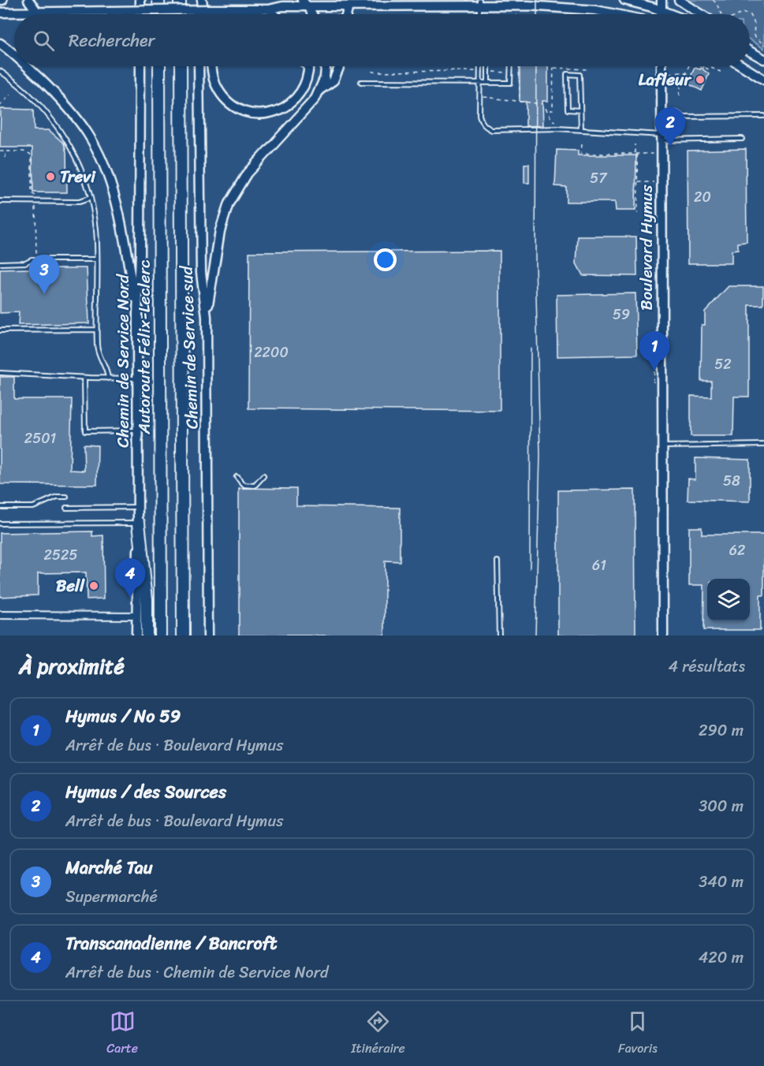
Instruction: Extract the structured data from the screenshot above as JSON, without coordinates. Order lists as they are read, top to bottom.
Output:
{
  "streets": {
    "highway": ["Autoroute Félix-Leclerc"],
    "main road": ["Boulevard Hymus", "Chemin de Service sud", "Chemin de Service Nord"]
  },
  "places": ["Lafleur", "Trevi", "Bell"],
  "house_numbers": [
    "57",
    "20",
    "59",
    "2200",
    "52",
    "2501",
    "58",
    "62",
    "2525",
    "61"
  ],
  "page": {
    "search": "Rechercher",
    "pins": [
      "2",
      "3",
      "1",
      "4"
    ],
    "heading": ["À proximité", "4 résultats"],
    "list": [
      {
        "mark": "1",
        "name": "Hymus / No 59",
        "note": "Arrêt de bus · Boulevard Hymus",
        "value": "290 m"
      },
      {
        "mark": "2",
        "name": "Hymus / des Sources",
        "note": "Arrêt de bus · Boulevard Hymus",
        "value": "300 m"
      },
      {
        "mark": "3",
        "name": "Marché Tau",
        "note": "Supermarché",
        "value": "340 m"
      },
      {
        "mark": "4",
        "name": "Transcanadienne / Bancroft",
        "note": "Arrêt de bus · Chemin de Service Nord",
        "value": "420 m"
      }
    ],
    "nav": ["Carte", "Itinéraire", "Favoris"]
  }
}
